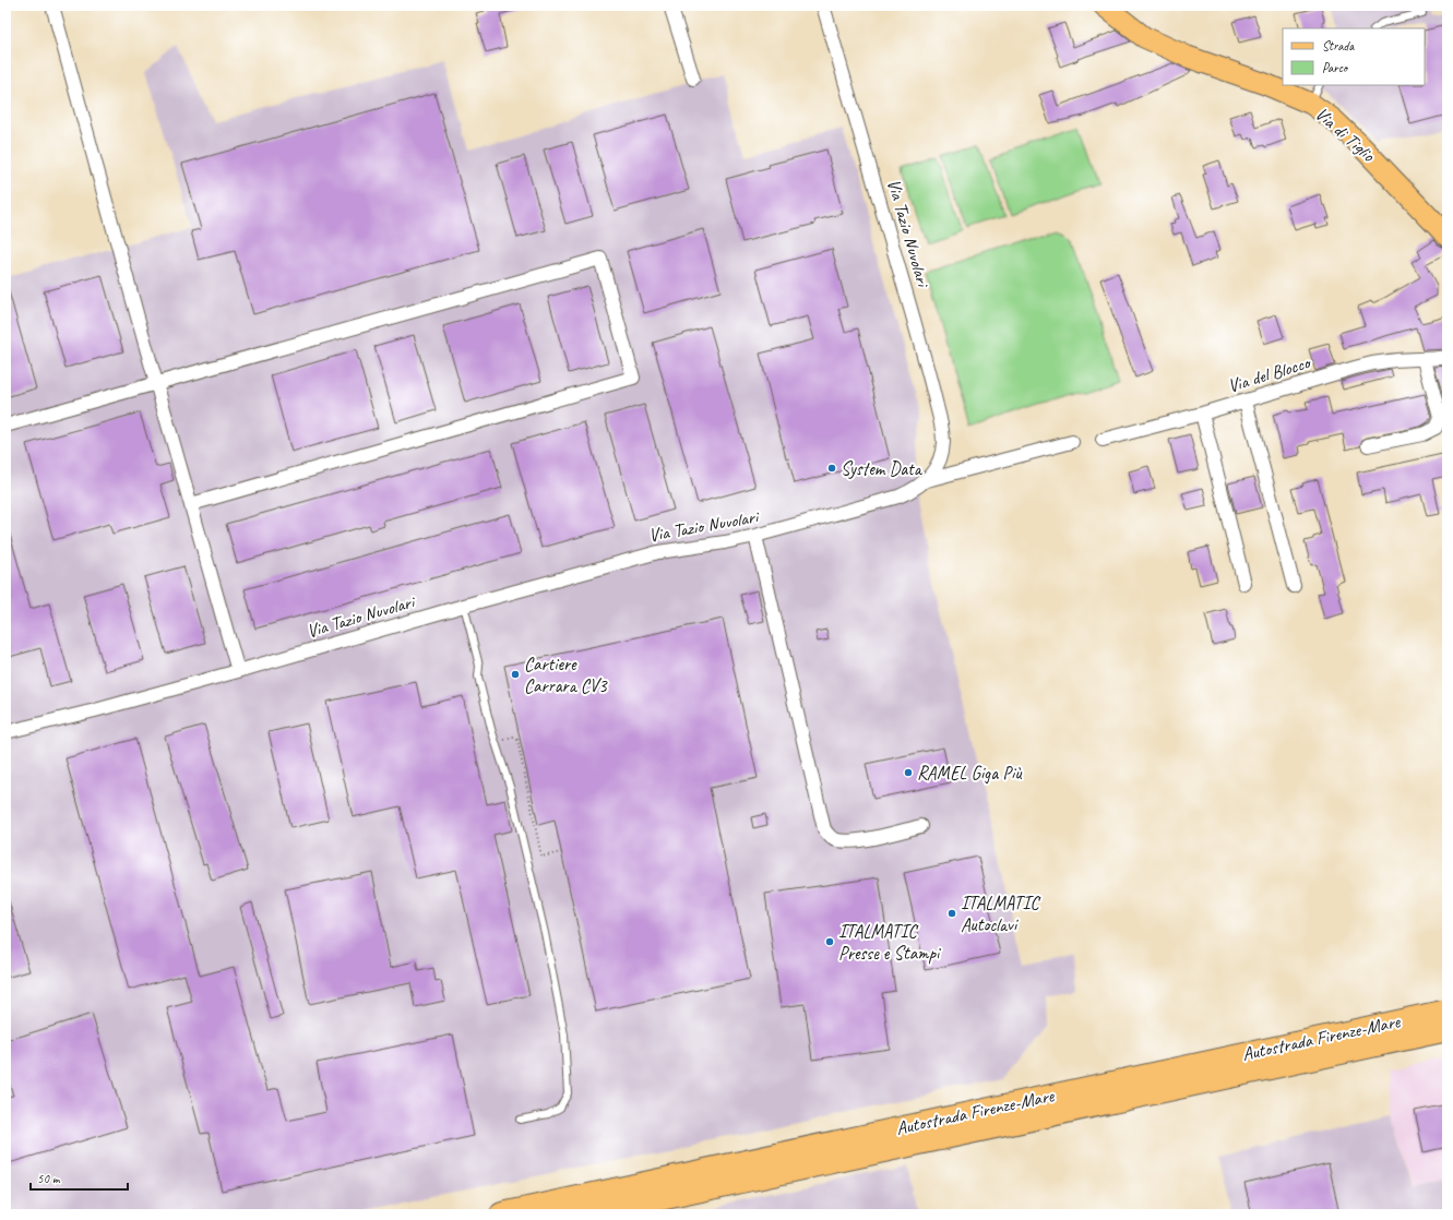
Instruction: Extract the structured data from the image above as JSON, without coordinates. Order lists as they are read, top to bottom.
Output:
{
  "streets": {
    "highway": ["Autostrada Firenze-Mare"],
    "main road": ["Via di Tiglio"],
    "street": ["Via Tazio Nuvolari", "Via del Blocco"]
  },
  "places": [
    "System Data",
    "Cartiere Carrara CV3",
    "RAMEL Giga Più",
    "ITALMATIC Autoclavi",
    "ITALMATIC Presse e Stampi"
  ],
  "legend": ["Strada", "Parco"],
  "scale_bar": "50 m"
}
